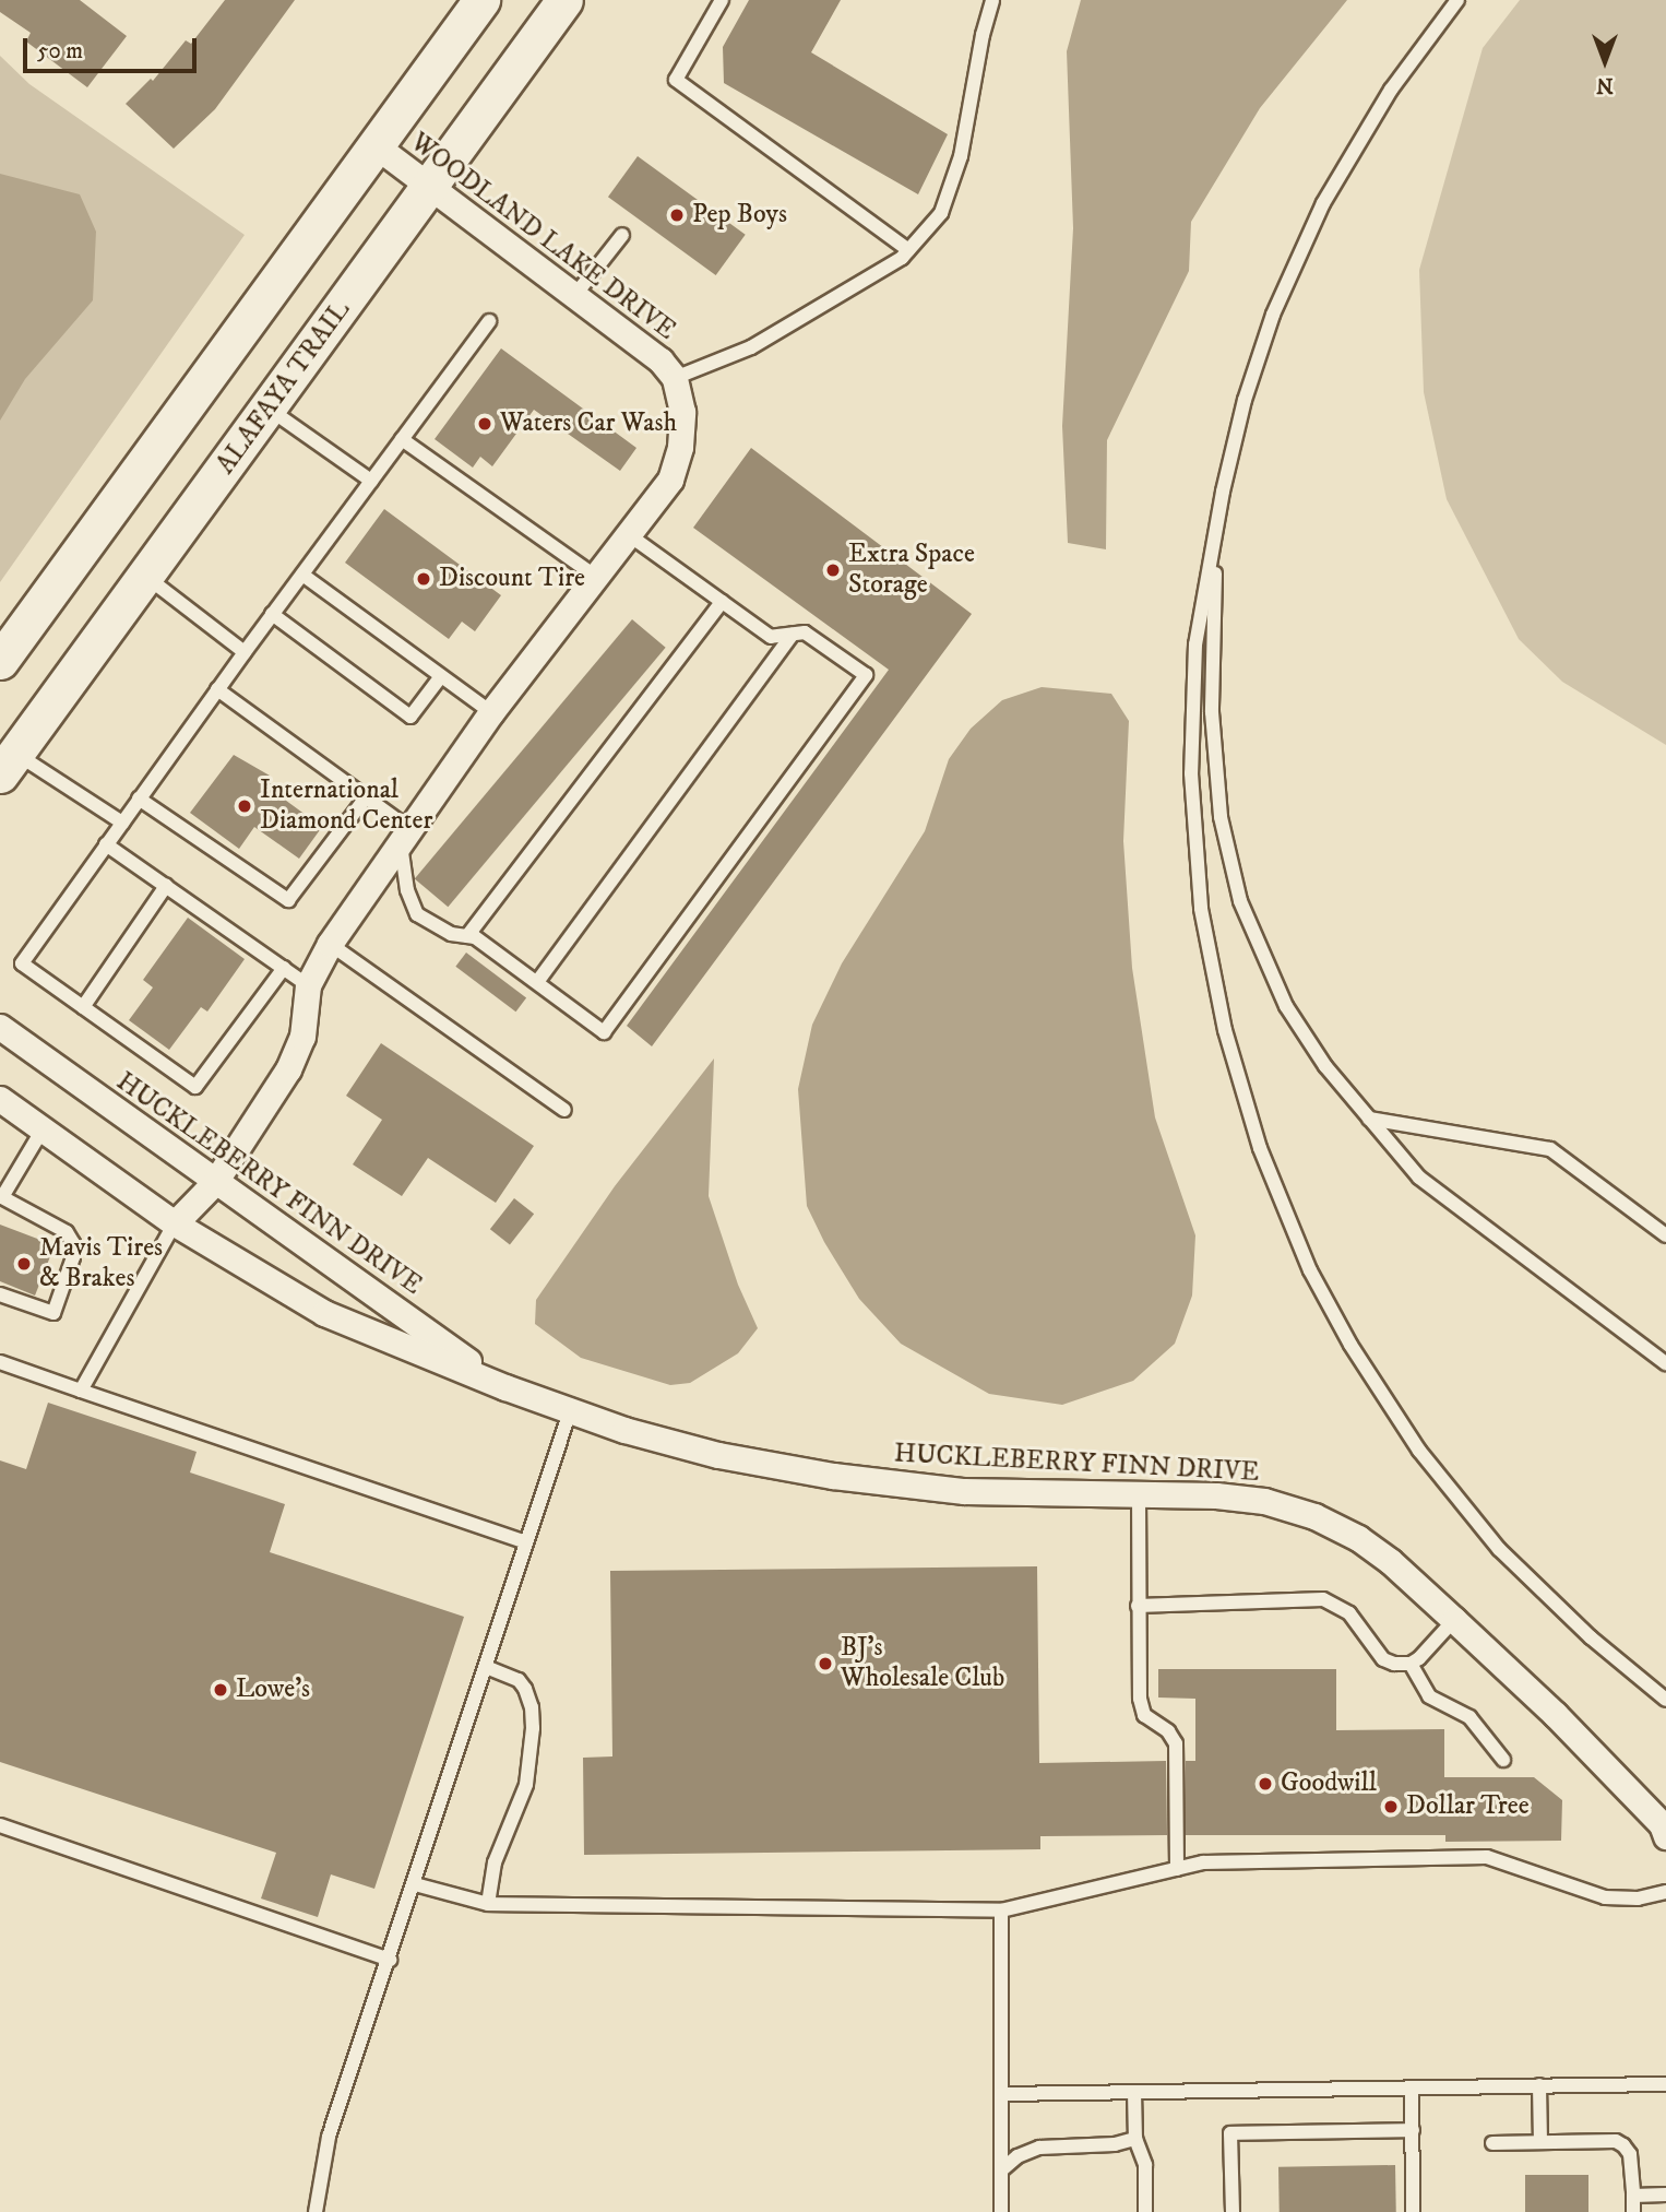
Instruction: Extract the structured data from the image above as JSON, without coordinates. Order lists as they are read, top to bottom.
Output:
{
  "streets": {
    "main road": ["ALAFAYA TRAIL"],
    "street": ["WOODLAND LAKE DRIVE", "HUCKLEBERRY FINN DRIVE"]
  },
  "crossings": [
    ["WOODLAND LAKE DRIVE", "ALAFAYA TRAIL"],
    ["WOODLAND LAKE DRIVE", "HUCKLEBERRY FINN DRIVE"]
  ],
  "places": [
    "Pep Boys",
    "Waters Car Wash",
    "Extra Space Storage",
    "Discount Tire",
    "International Diamond Center",
    "Mavis Tires & Brakes",
    "BJ's Wholesale Club",
    "Lowe's",
    "Goodwill",
    "Dollar Tree"
  ],
  "scale_bar": "50 m",
  "north": "bottom"
}
